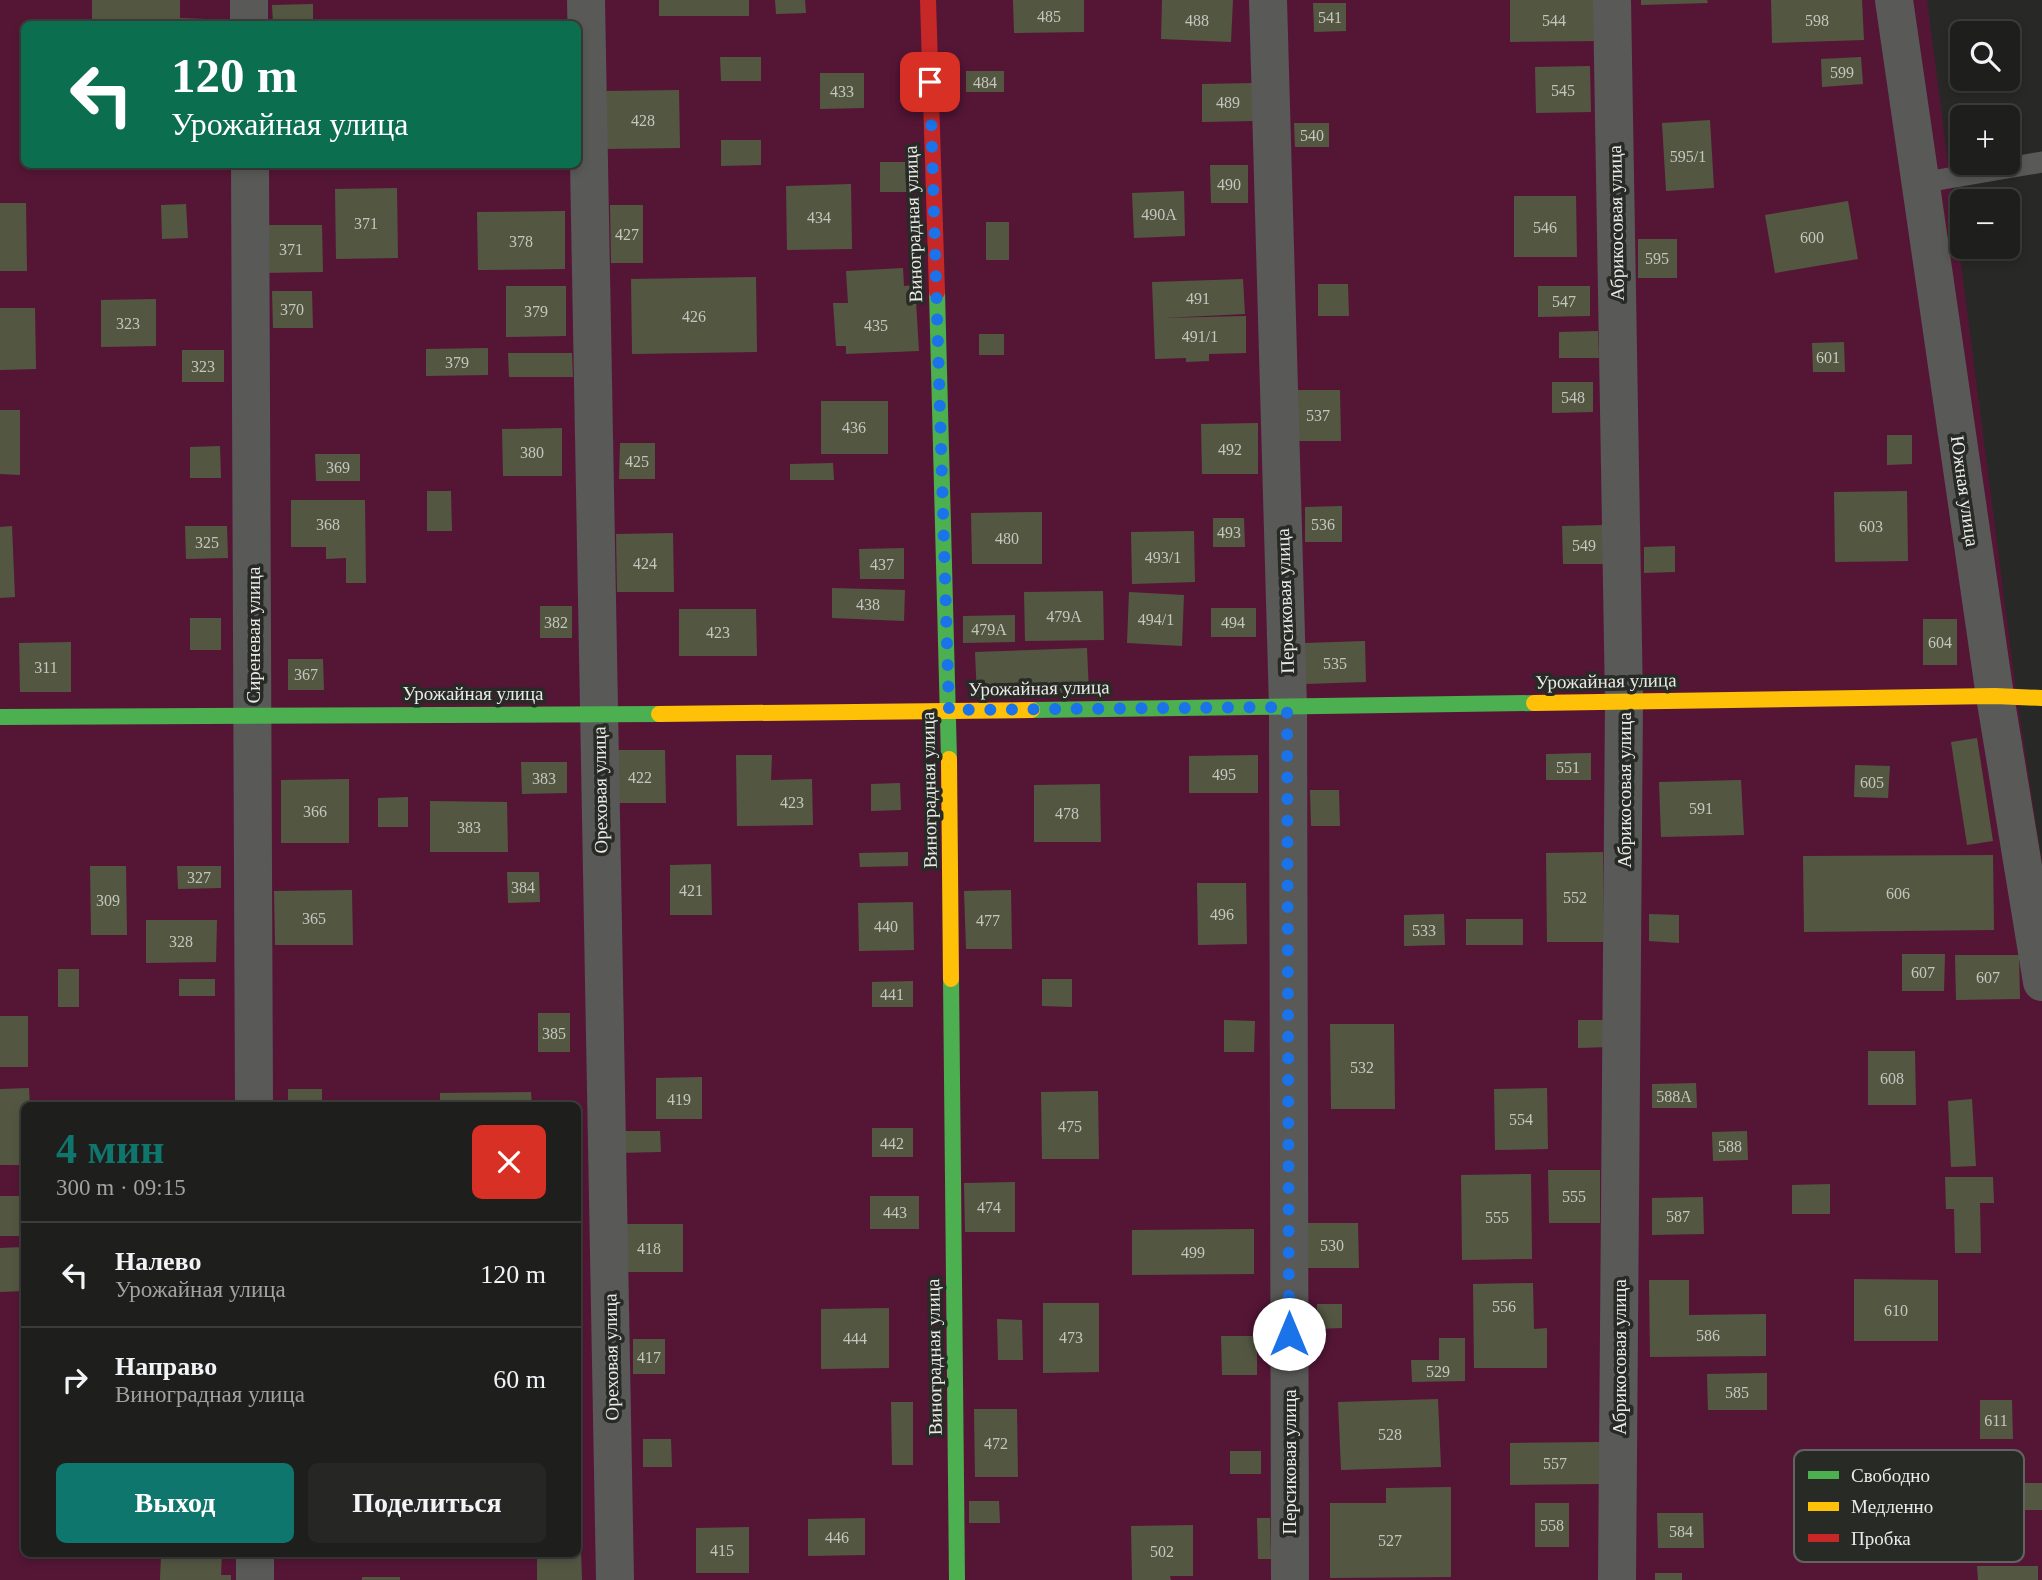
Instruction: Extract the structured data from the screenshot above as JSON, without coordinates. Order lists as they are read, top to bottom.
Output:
{
  "streets": {
    "street": [
      "Абрикосовая улица",
      "Виноградная улица",
      "Южная улица",
      "Персиковая улица",
      "Сиреневая улица",
      "Урожайная улица",
      "Ореховая улица"
    ]
  },
  "crossings": [
    ["Абрикосовая улица", "Урожайная улица"],
    ["Виноградная улица", "Урожайная улица"],
    ["Южная улица", "Урожайная улица"],
    ["Персиковая улица", "Урожайная улица"],
    ["Сиреневая улица", "Урожайная улица"],
    ["Урожайная улица", "Ореховая улица"]
  ],
  "house_numbers": [
    "485",
    "541",
    "488",
    "544",
    "598",
    "599",
    "484",
    "545",
    "433",
    "489",
    "428",
    "540",
    "595/1",
    "490",
    "490А",
    "434",
    "371",
    "546",
    "427",
    "600",
    "378",
    "371",
    "595",
    "491",
    "547",
    "370",
    "379",
    "426",
    "323",
    "435",
    "491/1",
    "601",
    "379",
    "323",
    "548",
    "537",
    "436",
    "492",
    "380",
    "425",
    "369",
    "368",
    "536",
    "603",
    "493",
    "480",
    "325",
    "549",
    "493/1",
    "424",
    "437",
    "438",
    "479А",
    "494/1",
    "382",
    "494",
    "479А",
    "423",
    "604",
    "535",
    "311",
    "367",
    "551",
    "495",
    "422",
    "383",
    "605",
    "423",
    "591",
    "366",
    "478",
    "383",
    "327",
    "384",
    "421",
    "606",
    "552",
    "309",
    "496",
    "365",
    "477",
    "440",
    "533",
    "328",
    "607",
    "607",
    "441",
    "385",
    "532",
    "608",
    "588А",
    "419",
    "554",
    "475",
    "442",
    "588",
    "555",
    "474",
    "443",
    "587",
    "555",
    "530",
    "418",
    "499",
    "556",
    "610",
    "586",
    "473",
    "444",
    "417",
    "529",
    "585",
    "611",
    "528",
    "472",
    "557",
    "558",
    "584",
    "446",
    "527",
    "415",
    "502"
  ],
  "legend": ["Свободно", "Медленно", "Пробка"],
  "page": {
    "map_buttons": ["+", "−"],
    "turn": ["120 m", "Урожайная улица"],
    "heading": ["4 мин", "300 m · 09:15"],
    "list": [
      {
        "name": "Налево",
        "note": "Урожайная улица",
        "value": "120 m"
      },
      {
        "name": "Направо",
        "note": "Виноградная улица",
        "value": "60 m"
      }
    ],
    "buttons": ["Выход", "Поделиться"]
  }
}
